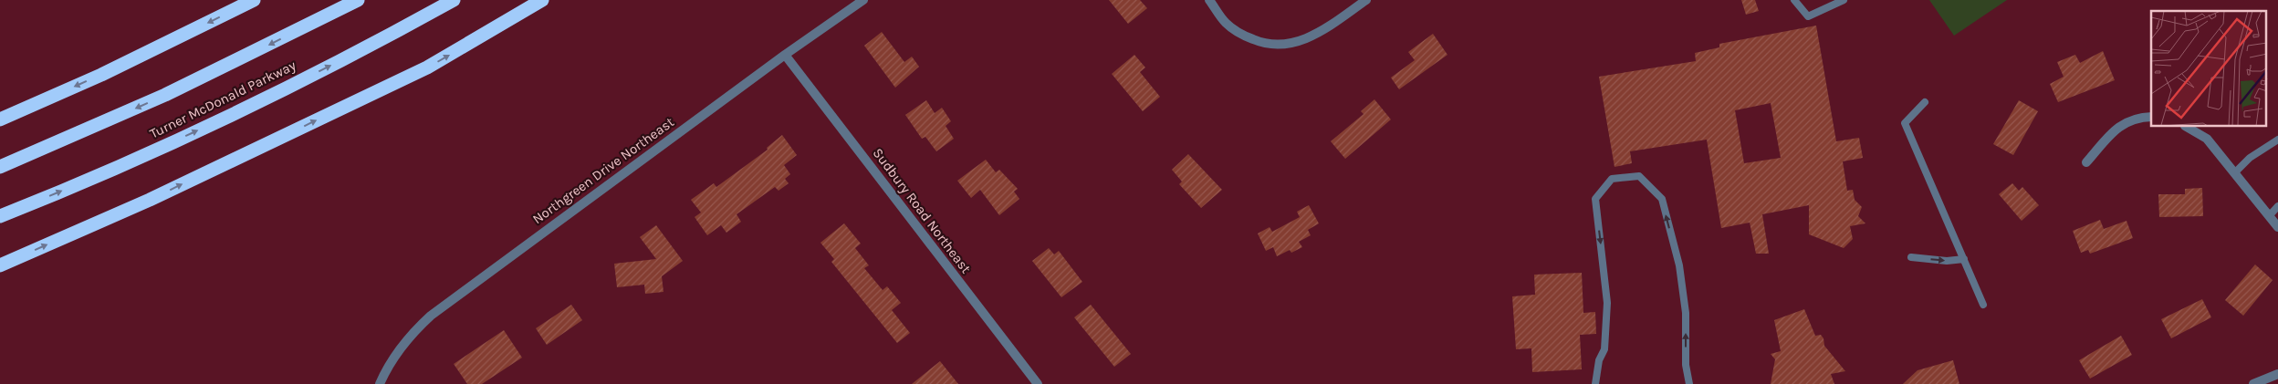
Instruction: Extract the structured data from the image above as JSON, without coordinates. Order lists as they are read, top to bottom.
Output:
{
  "streets": {
    "highway": ["Turner McDonald Parkway"],
    "street": ["Northgreen Drive Northeast", "Sudbury Road Northeast"]
  },
  "crossings": [
    ["Northgreen Drive Northeast", "Sudbury Road Northeast"]
  ]
}
